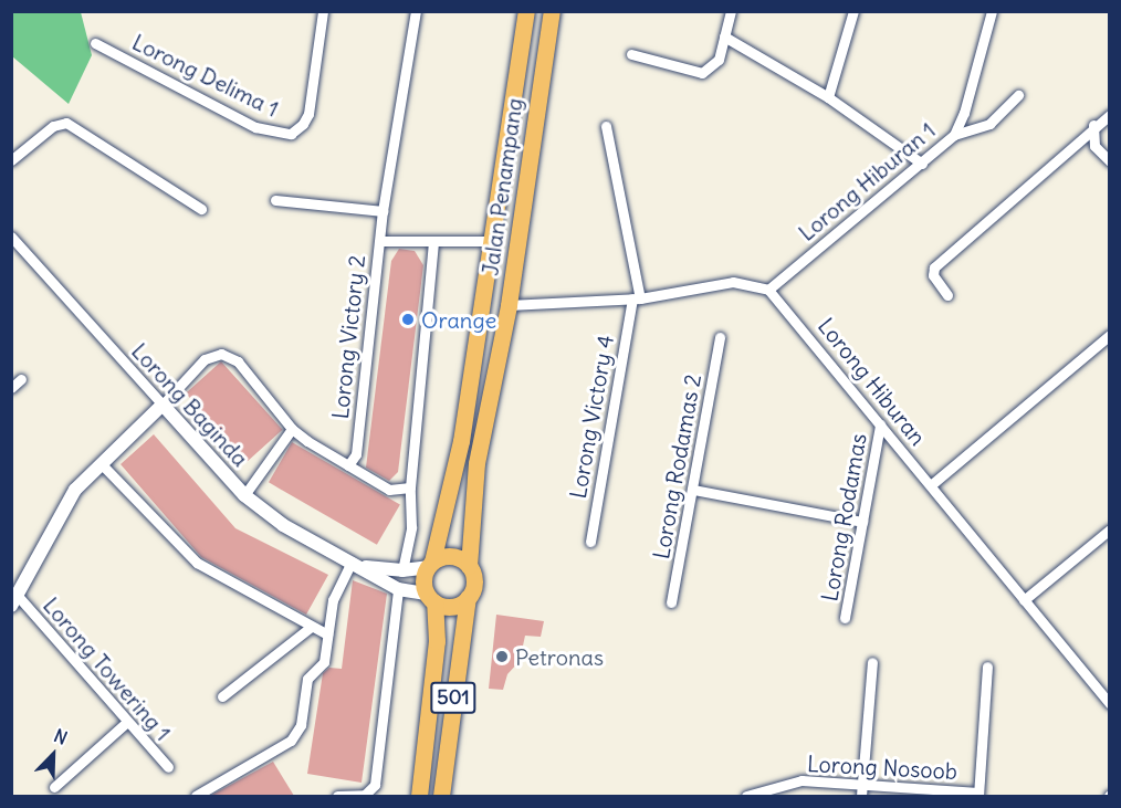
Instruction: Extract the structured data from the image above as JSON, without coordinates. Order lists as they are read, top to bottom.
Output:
{
  "streets": {
    "main road": ["Jalan Penampang", "501"],
    "street": [
      "Lorong Delima 1",
      "Lorong Hiburan 1",
      "Lorong Victory 2",
      "Lorong Hiburan",
      "Lorong Baginda",
      "Lorong Victory 4",
      "Lorong Rodamas 2",
      "Lorong Rodamas",
      "Lorong Towering 1",
      "Lorong Nosoob"
    ]
  },
  "crossings": [
    ["Lorong Hiburan 1", "Lorong Hiburan"],
    ["Jalan Penampang", "Lorong Baginda"],
    ["Jalan Penampang", "501"],
    ["Lorong Hiburan", "Lorong Rodamas"],
    ["Lorong Baginda", "501"]
  ],
  "places": ["Orange", "Petronas"],
  "north": "top right"
}
